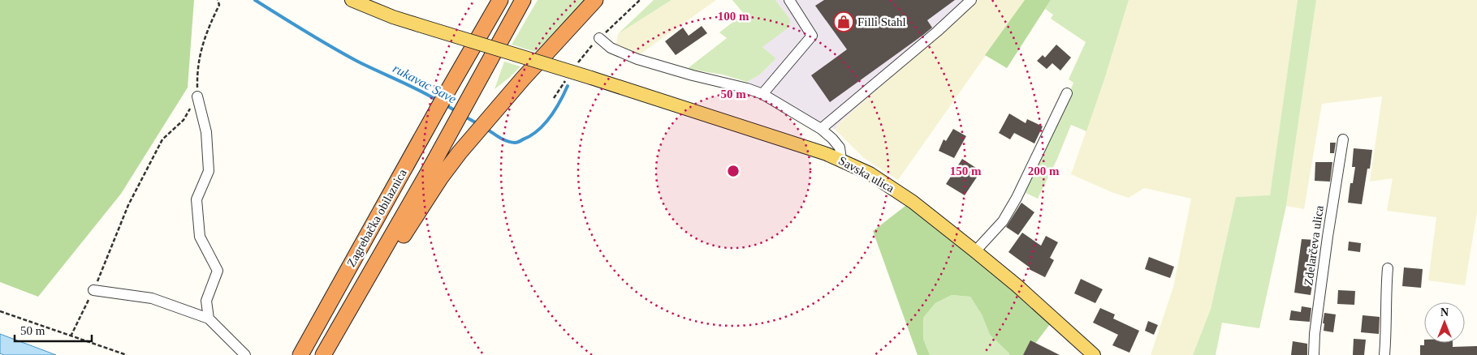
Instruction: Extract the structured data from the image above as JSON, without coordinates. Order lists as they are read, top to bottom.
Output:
{
  "streets": {
    "highway": ["Zagrebačka obilaznica"],
    "main road": ["Savska ulica"],
    "street": ["Zdelarčeva ulica"]
  },
  "water": ["rukavac Save"],
  "places": {
    "shop": ["Filli Stahl"]
  },
  "scale_bar": "50 m",
  "north": "top",
  "rings": [
    "100 m",
    "50 m",
    "150 m",
    "200 m"
  ]
}
